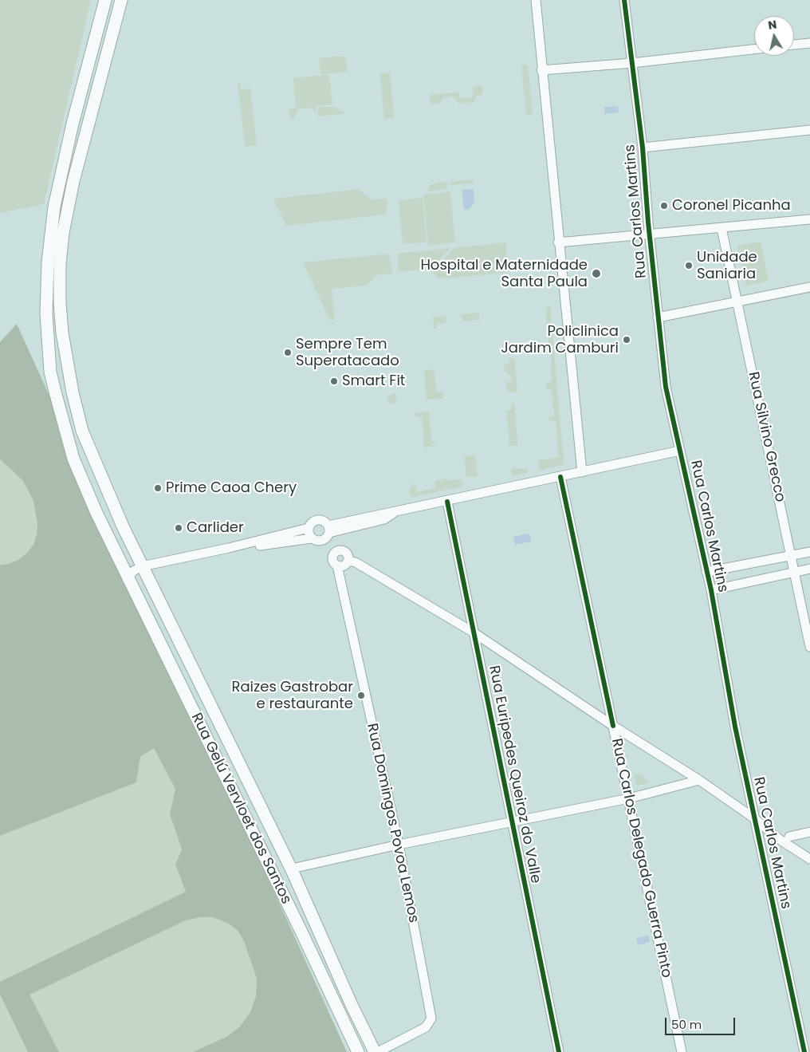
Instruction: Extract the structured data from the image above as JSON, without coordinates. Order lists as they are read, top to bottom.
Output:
{
  "streets": {
    "main road": ["Rua Gelú Vervloet dos Santos"],
    "street": [
      "Rua Carlos Martins",
      "Rua Silvino Grecco",
      "Rua Euripedes Queiroz do Valle",
      "Rua Domingos Povoa Lemos",
      "Rua Carlos Delegado Guerra Pinto"
    ]
  },
  "places": [
    "Coronel Picanha",
    "Unidade Saniaria",
    "Hospital e Maternidade Santa Paula",
    "Policlinica Jardim Camburi",
    "Sempre Tem Superatacado",
    "Smart Fit",
    "Prime Caoa Chery",
    "Carlider",
    "Raizes Gastrobar e restaurante"
  ],
  "scale_bar": "50 m",
  "north": "top"
}
